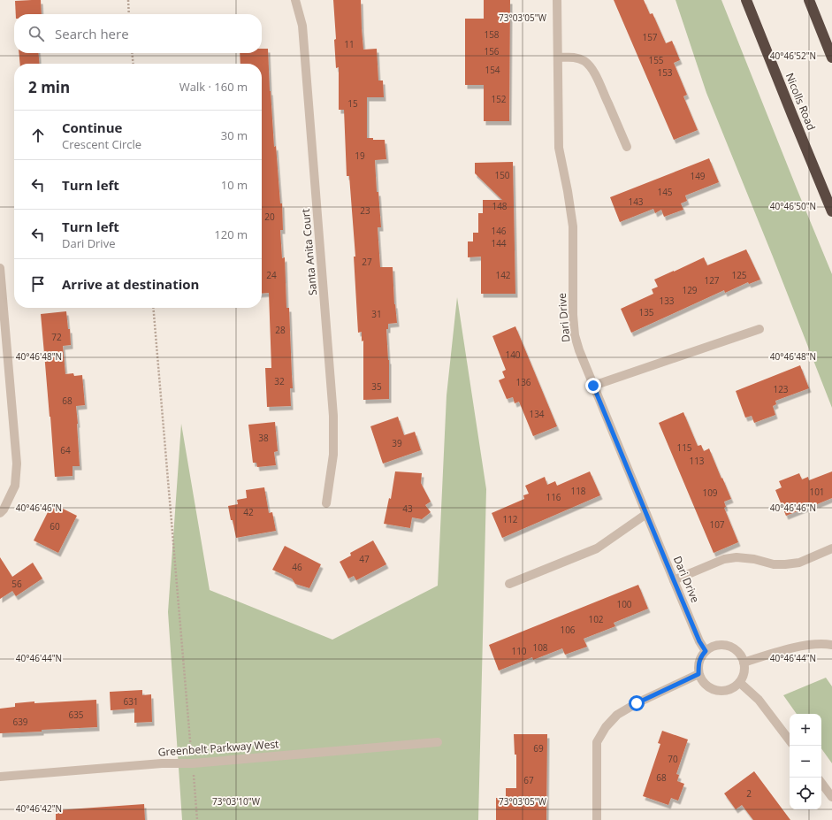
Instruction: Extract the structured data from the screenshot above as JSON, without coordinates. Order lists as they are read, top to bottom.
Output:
{
  "streets": {
    "highway": ["Nicolls Road"],
    "street": ["Santa Anita Court", "Dari Drive", "Greenbelt Parkway West"]
  },
  "house_numbers": [
    "158",
    "157",
    "11",
    "156",
    "155",
    "154",
    "153",
    "152",
    "15",
    "19",
    "150",
    "149",
    "145",
    "143",
    "148",
    "23",
    "20",
    "146",
    "144",
    "27",
    "24",
    "142",
    "125",
    "127",
    "129",
    "133",
    "135",
    "31",
    "28",
    "72",
    "140",
    "32",
    "136",
    "35",
    "123",
    "68",
    "134",
    "38",
    "39",
    "115",
    "64",
    "113",
    "118",
    "101",
    "109",
    "116",
    "43",
    "42",
    "112",
    "107",
    "60",
    "47",
    "46",
    "56",
    "100",
    "102",
    "106",
    "108",
    "110",
    "631",
    "635",
    "639",
    "69",
    "70",
    "68",
    "67",
    "2"
  ],
  "page": {
    "search": "Search here",
    "heading": ["2 min", "Walk · 160 m"],
    "list": [
      ["Continue", "Crescent Circle", "30 m"],
      ["Turn left", "10 m"],
      ["Turn left", "Dari Drive", "120 m"],
      "Arrive at destination"
    ],
    "map_buttons": ["+", "−"]
  },
  "coordinates": [
    "73°03'05\"W",
    "40°46'52\"N",
    "40°46'50\"N",
    "40°46'48\"N",
    "40°46'46\"N",
    "40°46'44\"N",
    "73°03'10\"W",
    "40°46'42\"N"
  ]
}
